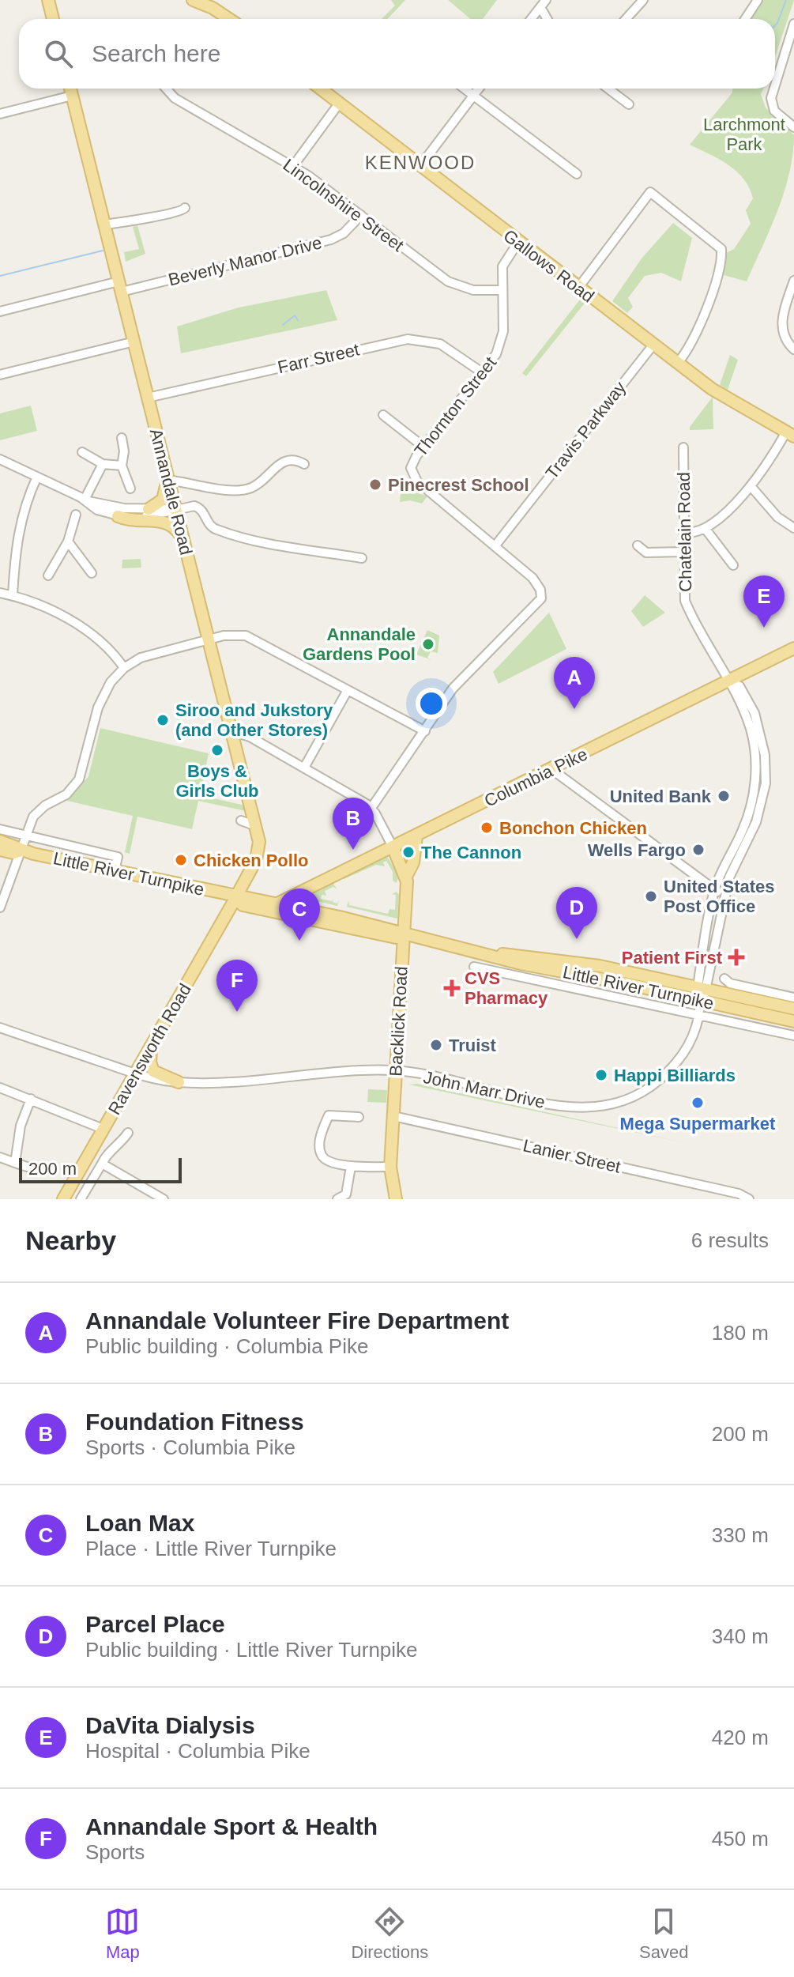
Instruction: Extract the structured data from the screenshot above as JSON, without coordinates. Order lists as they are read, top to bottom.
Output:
{
  "streets": {
    "main road": [
      "Gallows Road",
      "Annandale Road",
      "Columbia Pike",
      "Little River Turnpike",
      "Backlick Road",
      "Ravensworth Road"
    ],
    "street": [
      "Lincolnshire Street",
      "Beverly Manor Drive",
      "Farr Street",
      "Thornton Street",
      "Travis Parkway",
      "Chatelain Road",
      "John Marr Drive",
      "Lanier Street"
    ]
  },
  "crossings": [
    ["Lincolnshire Street", "Beverly Manor Drive"],
    ["Lincolnshire Street", "Thornton Street"],
    ["Beverly Manor Drive", "Annandale Road"],
    ["Gallows Road", "Thornton Street"],
    ["Gallows Road", "Travis Parkway"],
    ["Farr Street", "Thornton Street"],
    ["Farr Street", "Annandale Road"],
    ["Thornton Street", "Travis Parkway"],
    ["Annandale Road", "Little River Turnpike"],
    ["Annandale Road", "Ravensworth Road"],
    ["Chatelain Road", "Columbia Pike"],
    ["Chatelain Road", "John Marr Drive"],
    ["Columbia Pike", "Little River Turnpike"],
    ["Columbia Pike", "Backlick Road"],
    ["Columbia Pike", "John Marr Drive"],
    ["Little River Turnpike", "Backlick Road"],
    ["Little River Turnpike", "Ravensworth Road"],
    ["Little River Turnpike", "John Marr Drive"],
    ["Backlick Road", "John Marr Drive"],
    ["Backlick Road", "Lanier Street"],
    ["Ravensworth Road", "John Marr Drive"]
  ],
  "districts": ["KENWOOD"],
  "parks": ["Larchmont Park"],
  "places": {
    "other": [
      "Pinecrest School",
      "Annandale Gardens Pool",
      "Siroo and Jukstory (and Other Stores)",
      "Boys & Girls Club",
      "United Bank",
      "Bonchon Chicken",
      "Wells Fargo",
      "The Cannon",
      "Chicken Pollo",
      "United States Post Office",
      "Truist",
      "Happi Billiards",
      "Mega Supermarket"
    ],
    "health": ["Patient First", "CVS Pharmacy"]
  },
  "scale_bar": "200 m",
  "page": {
    "search": "Search here",
    "pins": [
      "E",
      "A",
      "B",
      "D",
      "C",
      "F"
    ],
    "scale": "200 m",
    "heading": ["Nearby", "6 results"],
    "list": [
      {
        "mark": "A",
        "name": "Annandale Volunteer Fire Department",
        "note": "Public building · Columbia Pike",
        "value": "180 m"
      },
      {
        "mark": "B",
        "name": "Foundation Fitness",
        "note": "Sports · Columbia Pike",
        "value": "200 m"
      },
      {
        "mark": "C",
        "name": "Loan Max",
        "note": "Place · Little River Turnpike",
        "value": "330 m"
      },
      {
        "mark": "D",
        "name": "Parcel Place",
        "note": "Public building · Little River Turnpike",
        "value": "340 m"
      },
      {
        "mark": "E",
        "name": "DaVita Dialysis",
        "note": "Hospital · Columbia Pike",
        "value": "420 m"
      },
      {
        "mark": "F",
        "name": "Annandale Sport & Health",
        "note": "Sports",
        "value": "450 m"
      }
    ],
    "nav": ["Map", "Directions", "Saved"]
  }
}
